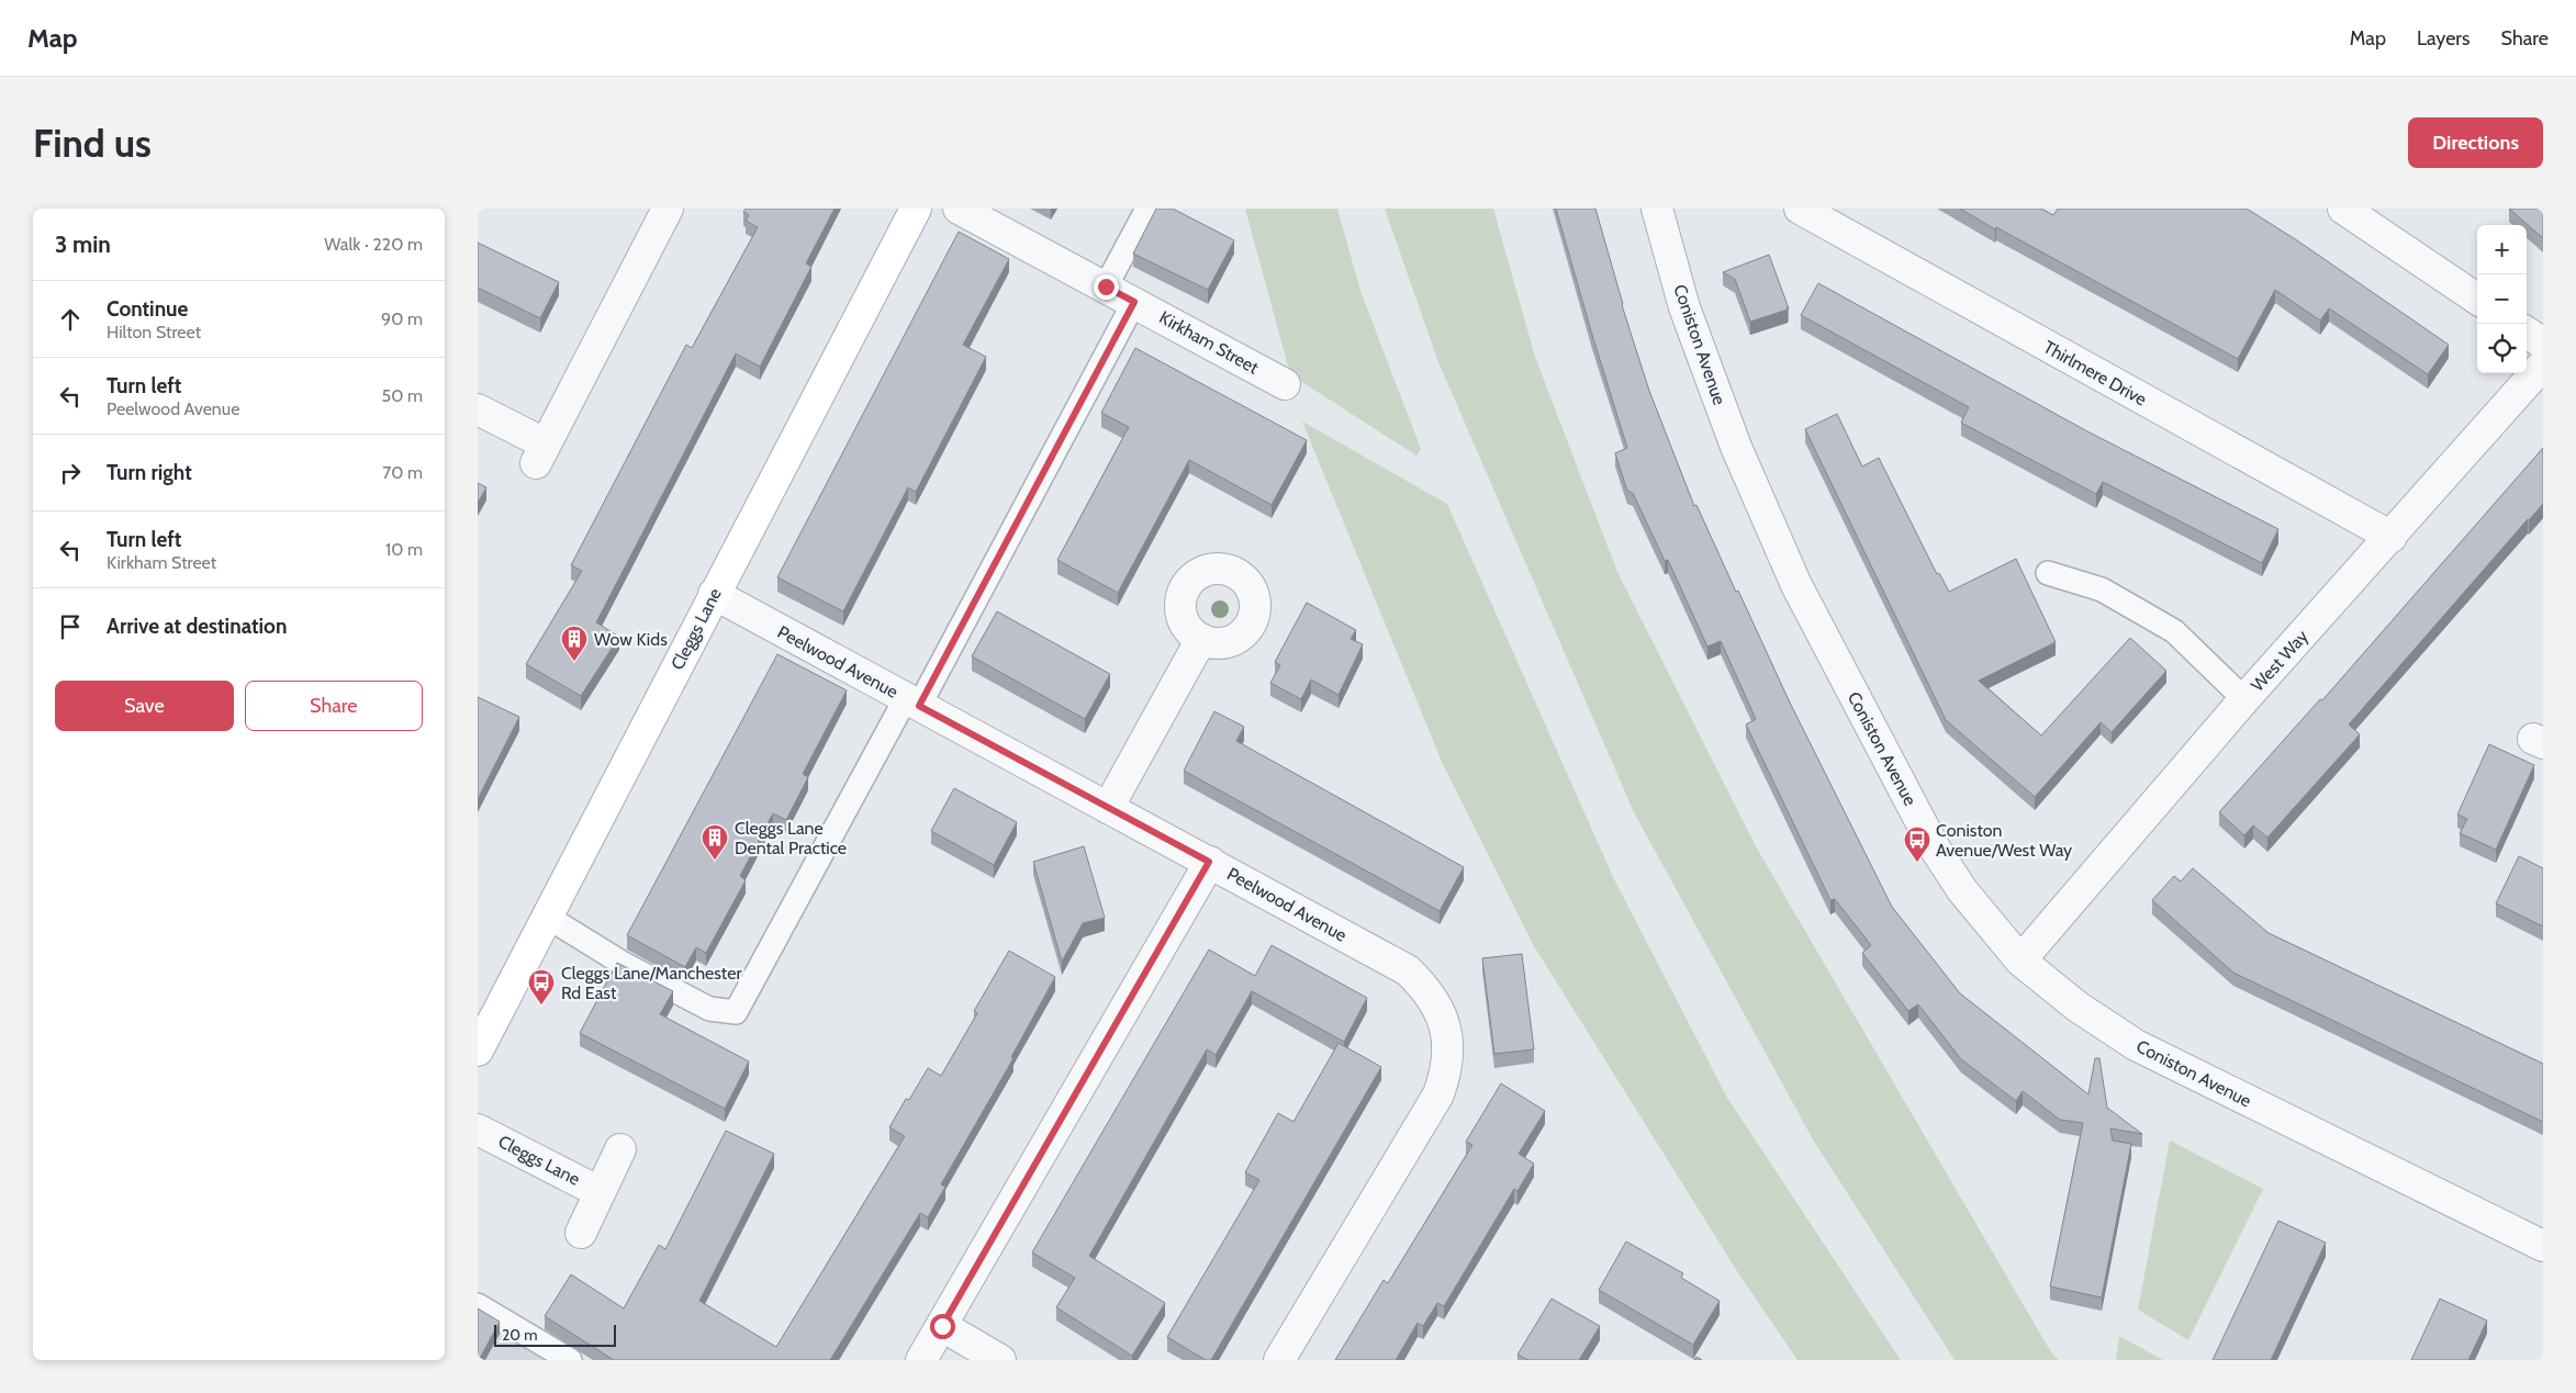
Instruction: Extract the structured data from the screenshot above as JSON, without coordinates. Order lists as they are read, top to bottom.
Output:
{
  "streets": {
    "main road": ["Cleggs Lane"],
    "street": [
      "Kirkham Street",
      "Coniston Avenue",
      "Thirlmere Drive",
      "West Way",
      "Peelwood Avenue"
    ]
  },
  "crossings": [
    ["Coniston Avenue", "West Way"],
    ["Thirlmere Drive", "West Way"],
    ["Cleggs Lane", "Peelwood Avenue"]
  ],
  "places": {
    "building": ["Wow Kids", "Cleggs Lane Dental Practice"],
    "bus stop": ["Coniston Avenue/West Way", "Cleggs Lane/Manchester Rd East"]
  },
  "scale_bar": "20 m",
  "page": {
    "header": "Map",
    "nav": ["Map", "Layers", "Share"],
    "buttons": [
      "Directions",
      ["Save", "Share"]
    ],
    "title": "Find us",
    "heading": ["3 min", "Walk · 220 m"],
    "map_buttons": ["+", "−"],
    "list": [
      ["Continue", "Hilton Street", "90 m"],
      ["Turn left", "Peelwood Avenue", "50 m"],
      ["Turn right", "70 m"],
      ["Turn left", "Kirkham Street", "10 m"],
      "Arrive at destination"
    ],
    "scale": "20 m"
  }
}
